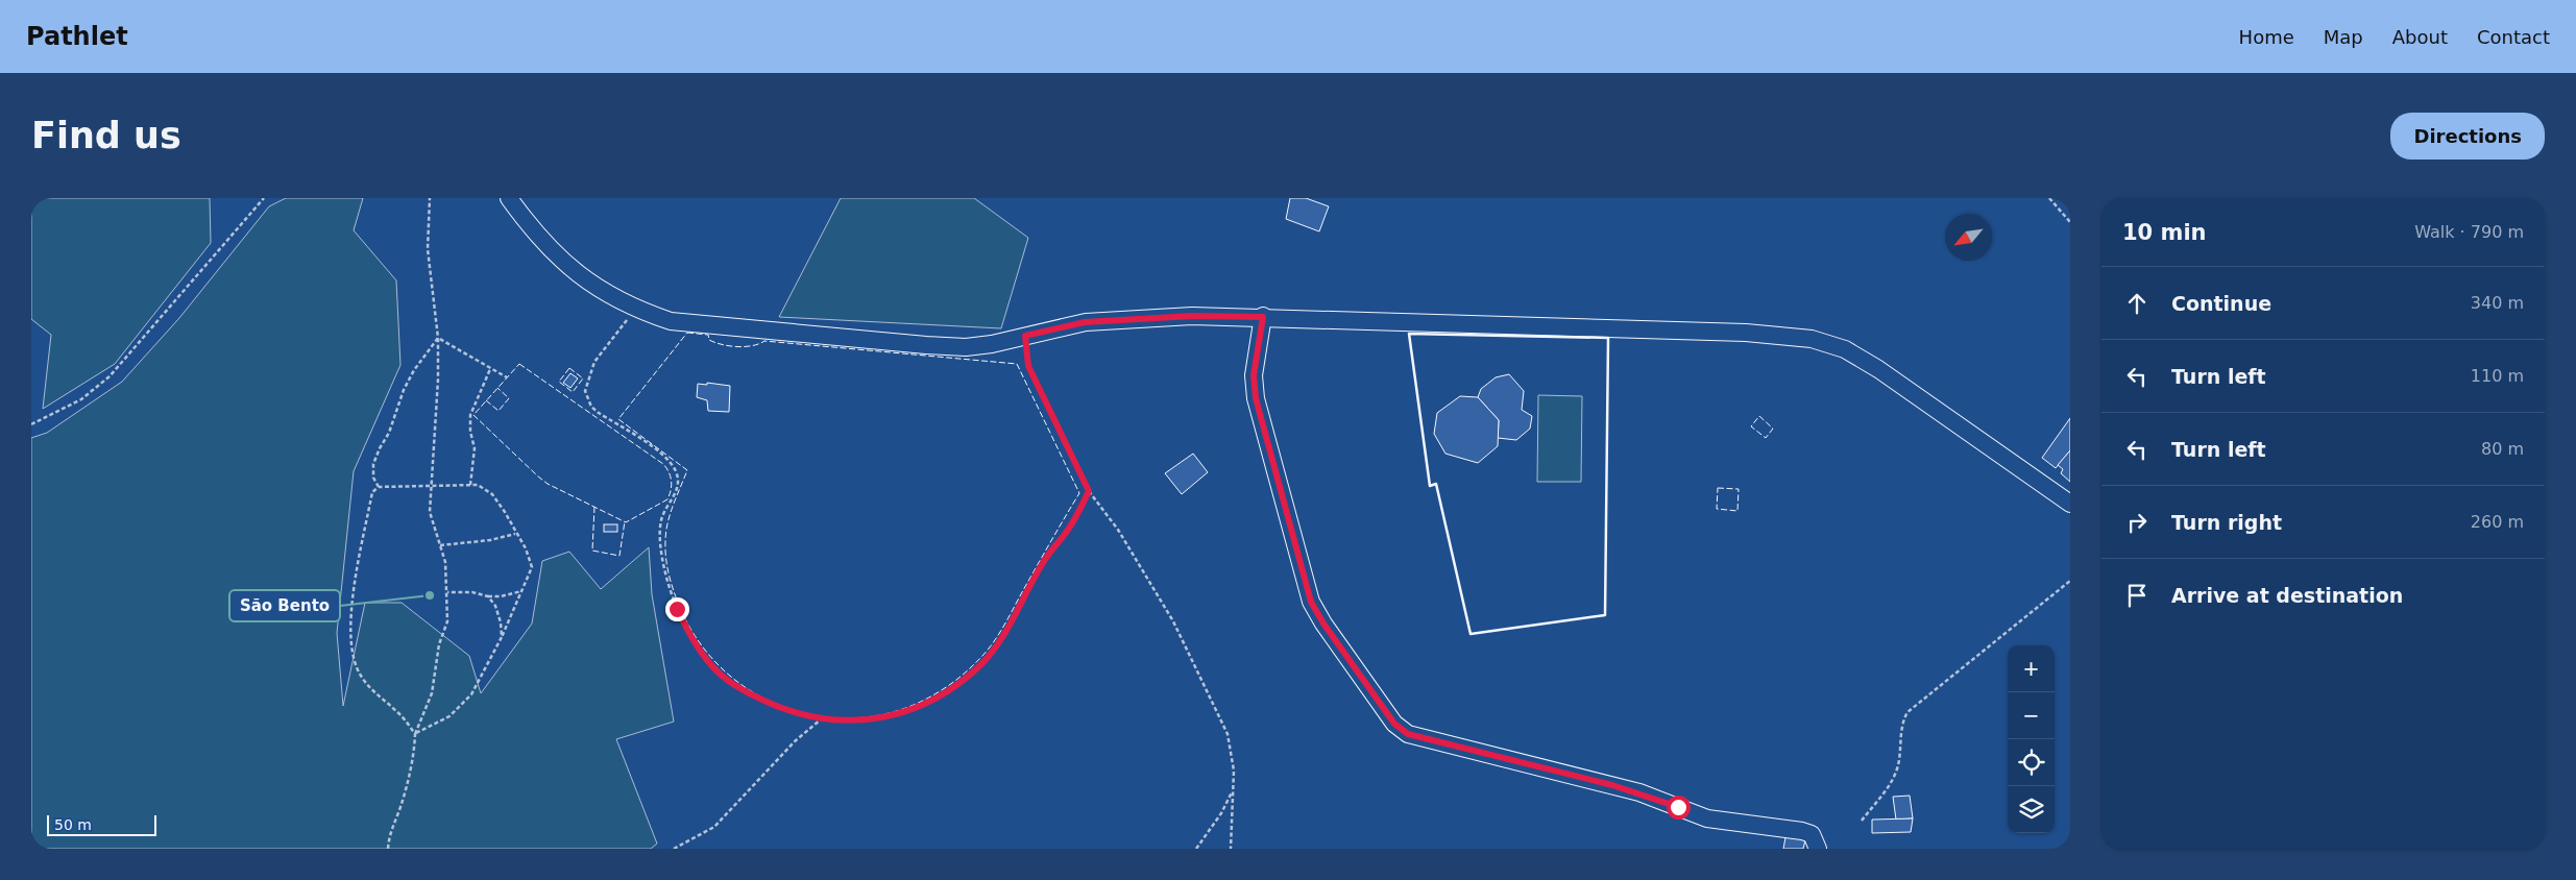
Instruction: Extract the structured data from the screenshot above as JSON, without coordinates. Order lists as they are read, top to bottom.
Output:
{
  "places": ["São Bento"],
  "scale_bar": "50 m",
  "north": "bottom left",
  "page": {
    "header": "Pathlet",
    "nav": [
      "Home",
      "Map",
      "About",
      "Contact"
    ],
    "buttons": "Directions",
    "title": "Find us",
    "heading": ["10 min", "Walk · 790 m"],
    "list": [
      ["Continue", "340 m"],
      ["Turn left", "110 m"],
      ["Turn left", "80 m"],
      ["Turn right", "260 m"],
      "Arrive at destination"
    ],
    "map_buttons": ["+", "−"],
    "scale": "50 m"
  }
}
